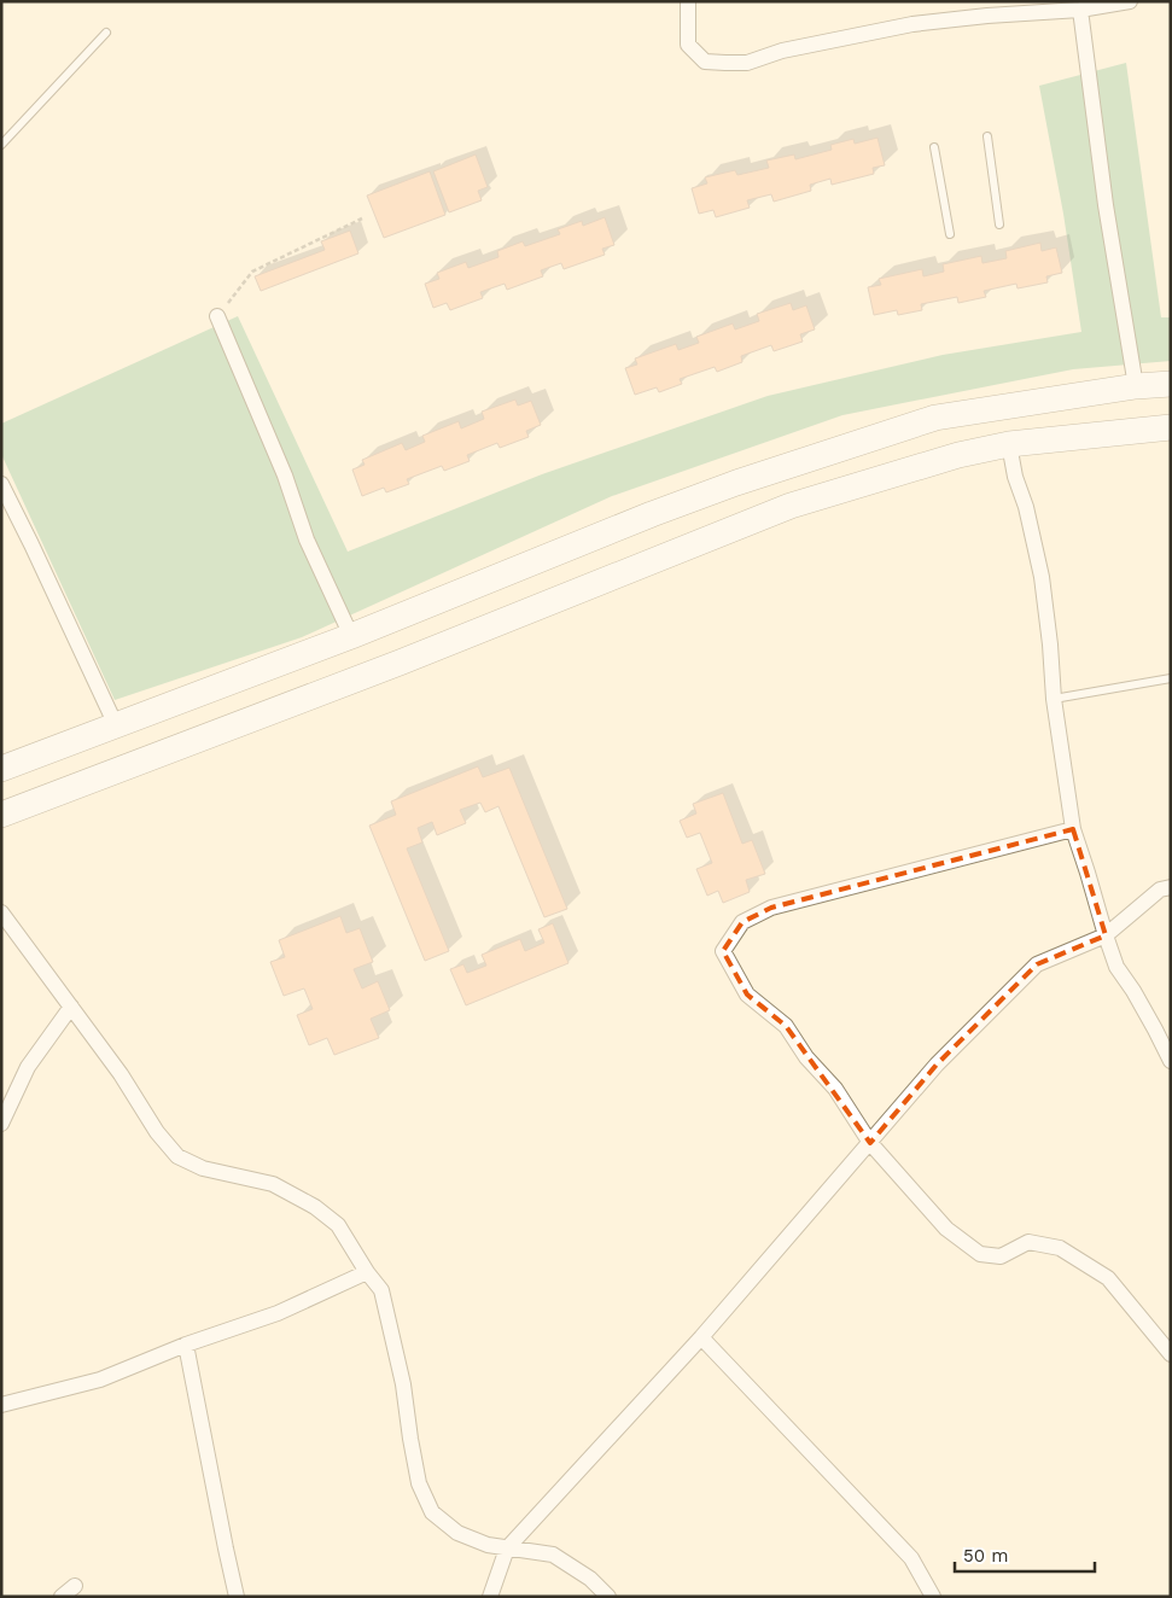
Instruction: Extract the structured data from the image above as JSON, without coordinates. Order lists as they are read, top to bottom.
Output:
{
  "scale_bar": "50 m"
}
